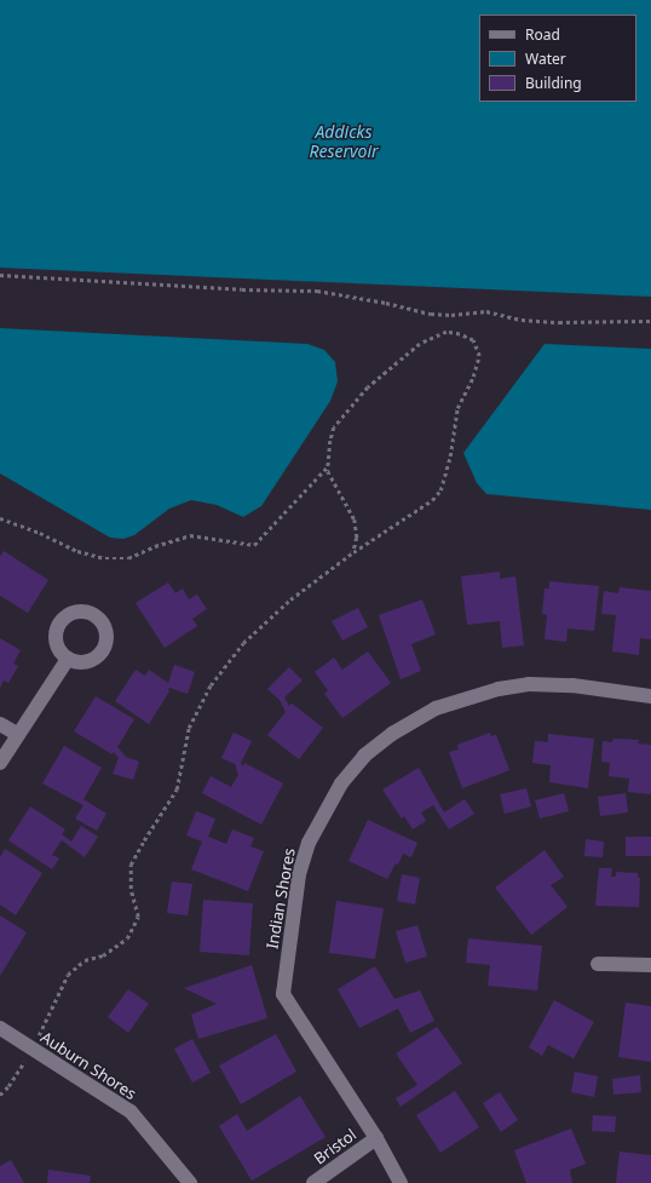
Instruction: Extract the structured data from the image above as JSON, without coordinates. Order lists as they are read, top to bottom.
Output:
{
  "streets": {
    "street": ["Indian Shores", "Auburn Shores", "Bristol"]
  },
  "crossings": [
    ["Indian Shores", "Bristol"]
  ],
  "water": ["Addicks Reservoir"],
  "legend": ["Road", "Water", "Building"]
}
